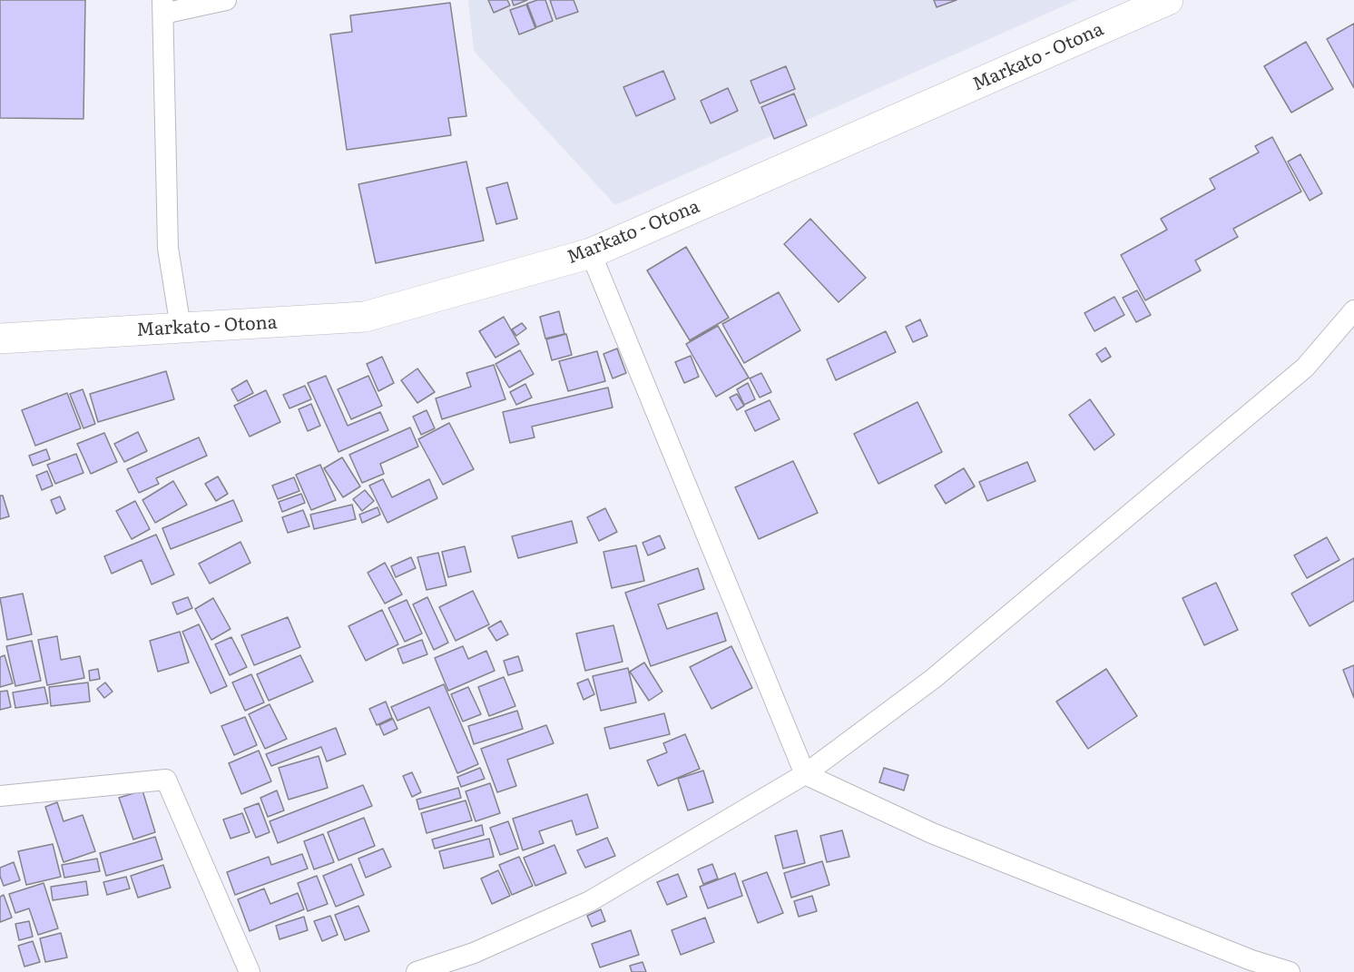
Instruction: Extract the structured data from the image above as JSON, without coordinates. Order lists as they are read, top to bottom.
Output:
{
  "streets": {
    "main road": ["Markato - Otona"]
  }
}
